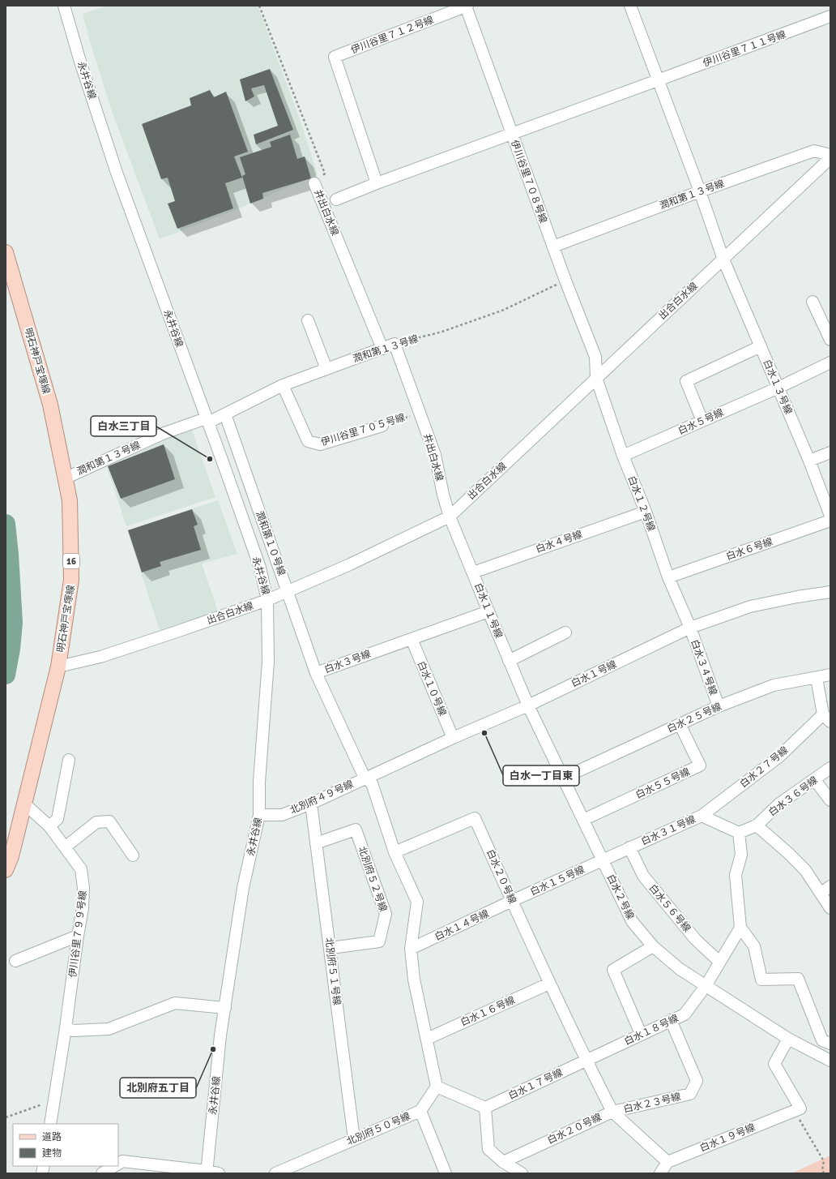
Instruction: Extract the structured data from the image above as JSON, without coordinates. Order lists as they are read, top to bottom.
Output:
{
  "streets": {
    "main road": ["明石神戸宝塚線", "16"],
    "street": [
      "伊川谷里７１２号線",
      "伊川谷里７１１号線",
      "永井谷線",
      "伊川谷里７０８号線",
      "潤和第１３号線",
      "井出白水線",
      "出合白水線",
      "白水１３号線",
      "白水５号線",
      "伊川谷里７０５号線",
      "白水１２号線",
      "白水４号線",
      "潤和第１０号線",
      "白水６号線",
      "白水１１号線",
      "白水３号線",
      "白水３４号線",
      "白水１号線",
      "白水１０号線",
      "白水２５号線",
      "白水２７号線",
      "白水５５号線",
      "白水３６号線",
      "北別府４９号線",
      "白水３１号線",
      "白水２０号線",
      "北別府５２号線",
      "白水１５号線",
      "白水２号線",
      "白水５６号線",
      "白水１４号線",
      "伊川谷里７９９号線",
      "北別府５１号線",
      "白水１６号線",
      "白水１８号線",
      "白水１７号線",
      "白水２３号線",
      "北別府５０号線",
      "白水１９号線"
    ]
  },
  "crossings": [
    ["伊川谷里７１２号線", "伊川谷里７１１号線"],
    ["伊川谷里７１２号線", "伊川谷里７０８号線"],
    ["伊川谷里７１１号線", "伊川谷里７０８号線"],
    ["伊川谷里７１１号線", "白水１３号線"],
    ["永井谷線", "潤和第１３号線"],
    ["永井谷線", "出合白水線"],
    ["永井谷線", "北別府４９号線"],
    ["伊川谷里７０８号線", "潤和第１３号線"],
    ["伊川谷里７０８号線", "出合白水線"],
    ["伊川谷里７０８号線", "白水１２号線"],
    ["潤和第１３号線", "井出白水線"],
    ["潤和第１３号線", "明石神戸宝塚線"],
    ["潤和第１３号線", "白水１３号線"],
    ["潤和第１３号線", "伊川谷里７０５号線"],
    ["潤和第１３号線", "潤和第１０号線"],
    ["井出白水線", "出合白水線"],
    ["井出白水線", "伊川谷里７０５号線"],
    ["井出白水線", "白水１１号線"],
    ["出合白水線", "明石神戸宝塚線"],
    ["出合白水線", "白水１３号線"],
    ["出合白水線", "白水１２号線"],
    ["出合白水線", "潤和第１０号線"],
    ["出合白水線", "白水１１号線"],
    ["明石神戸宝塚線", "伊川谷里７９９号線"],
    ["白水１３号線", "白水５号線"],
    ["白水５号線", "白水１２号線"],
    ["白水１２号線", "白水４号線"],
    ["白水１２号線", "白水６号線"],
    ["白水１２号線", "白水３４号線"],
    ["白水１２号線", "白水１号線"],
    ["白水４号線", "白水１１号線"],
    ["潤和第１０号線", "白水３号線"],
    ["白水１１号線", "白水３号線"],
    ["白水１１号線", "白水１号線"],
    ["白水１１号線", "白水２号線"],
    ["白水３号線", "白水１号線"],
    ["白水３号線", "白水１０号線"],
    ["白水３号線", "北別府４９号線"],
    ["白水３４号線", "白水１号線"],
    ["白水３４号線", "白水２５号線"],
    ["白水１号線", "白水１０号線"],
    ["白水１号線", "北別府４９号線"],
    ["白水１号線", "白水２号線"],
    ["白水２５号線", "白水５５号線"],
    ["白水２５号線", "白水２号線"],
    ["白水２７号線", "白水３１号線"],
    ["白水５５号線", "白水２号線"],
    ["北別府４９号線", "北別府５１号線"],
    ["白水３１号線", "白水１５号線"],
    ["白水３１号線", "白水２号線"],
    ["白水３１号線", "白水５６号線"],
    ["白水２０号線", "白水１５号線"],
    ["白水２０号線", "白水１４号線"],
    ["白水２０号線", "白水１６号線"],
    ["白水２０号線", "白水１８号線"],
    ["白水２０号線", "白水１７号線"],
    ["白水２０号線", "白水２３号線"],
    ["北別府５２号線", "北別府５１号線"],
    ["白水１５号線", "白水２号線"],
    ["白水１５号線", "白水１４号線"],
    ["白水２号線", "白水１８号線"],
    ["白水５６号線", "白水１８号線"],
    ["北別府５１号線", "北別府５０号線"],
    ["白水１８号線", "白水１７号線"],
    ["白水１８号線", "白水２３号線"]
  ],
  "places": ["白水三丁目", "白水一丁目東", "北別府五丁目"],
  "legend": ["道路", "建物"]
}
